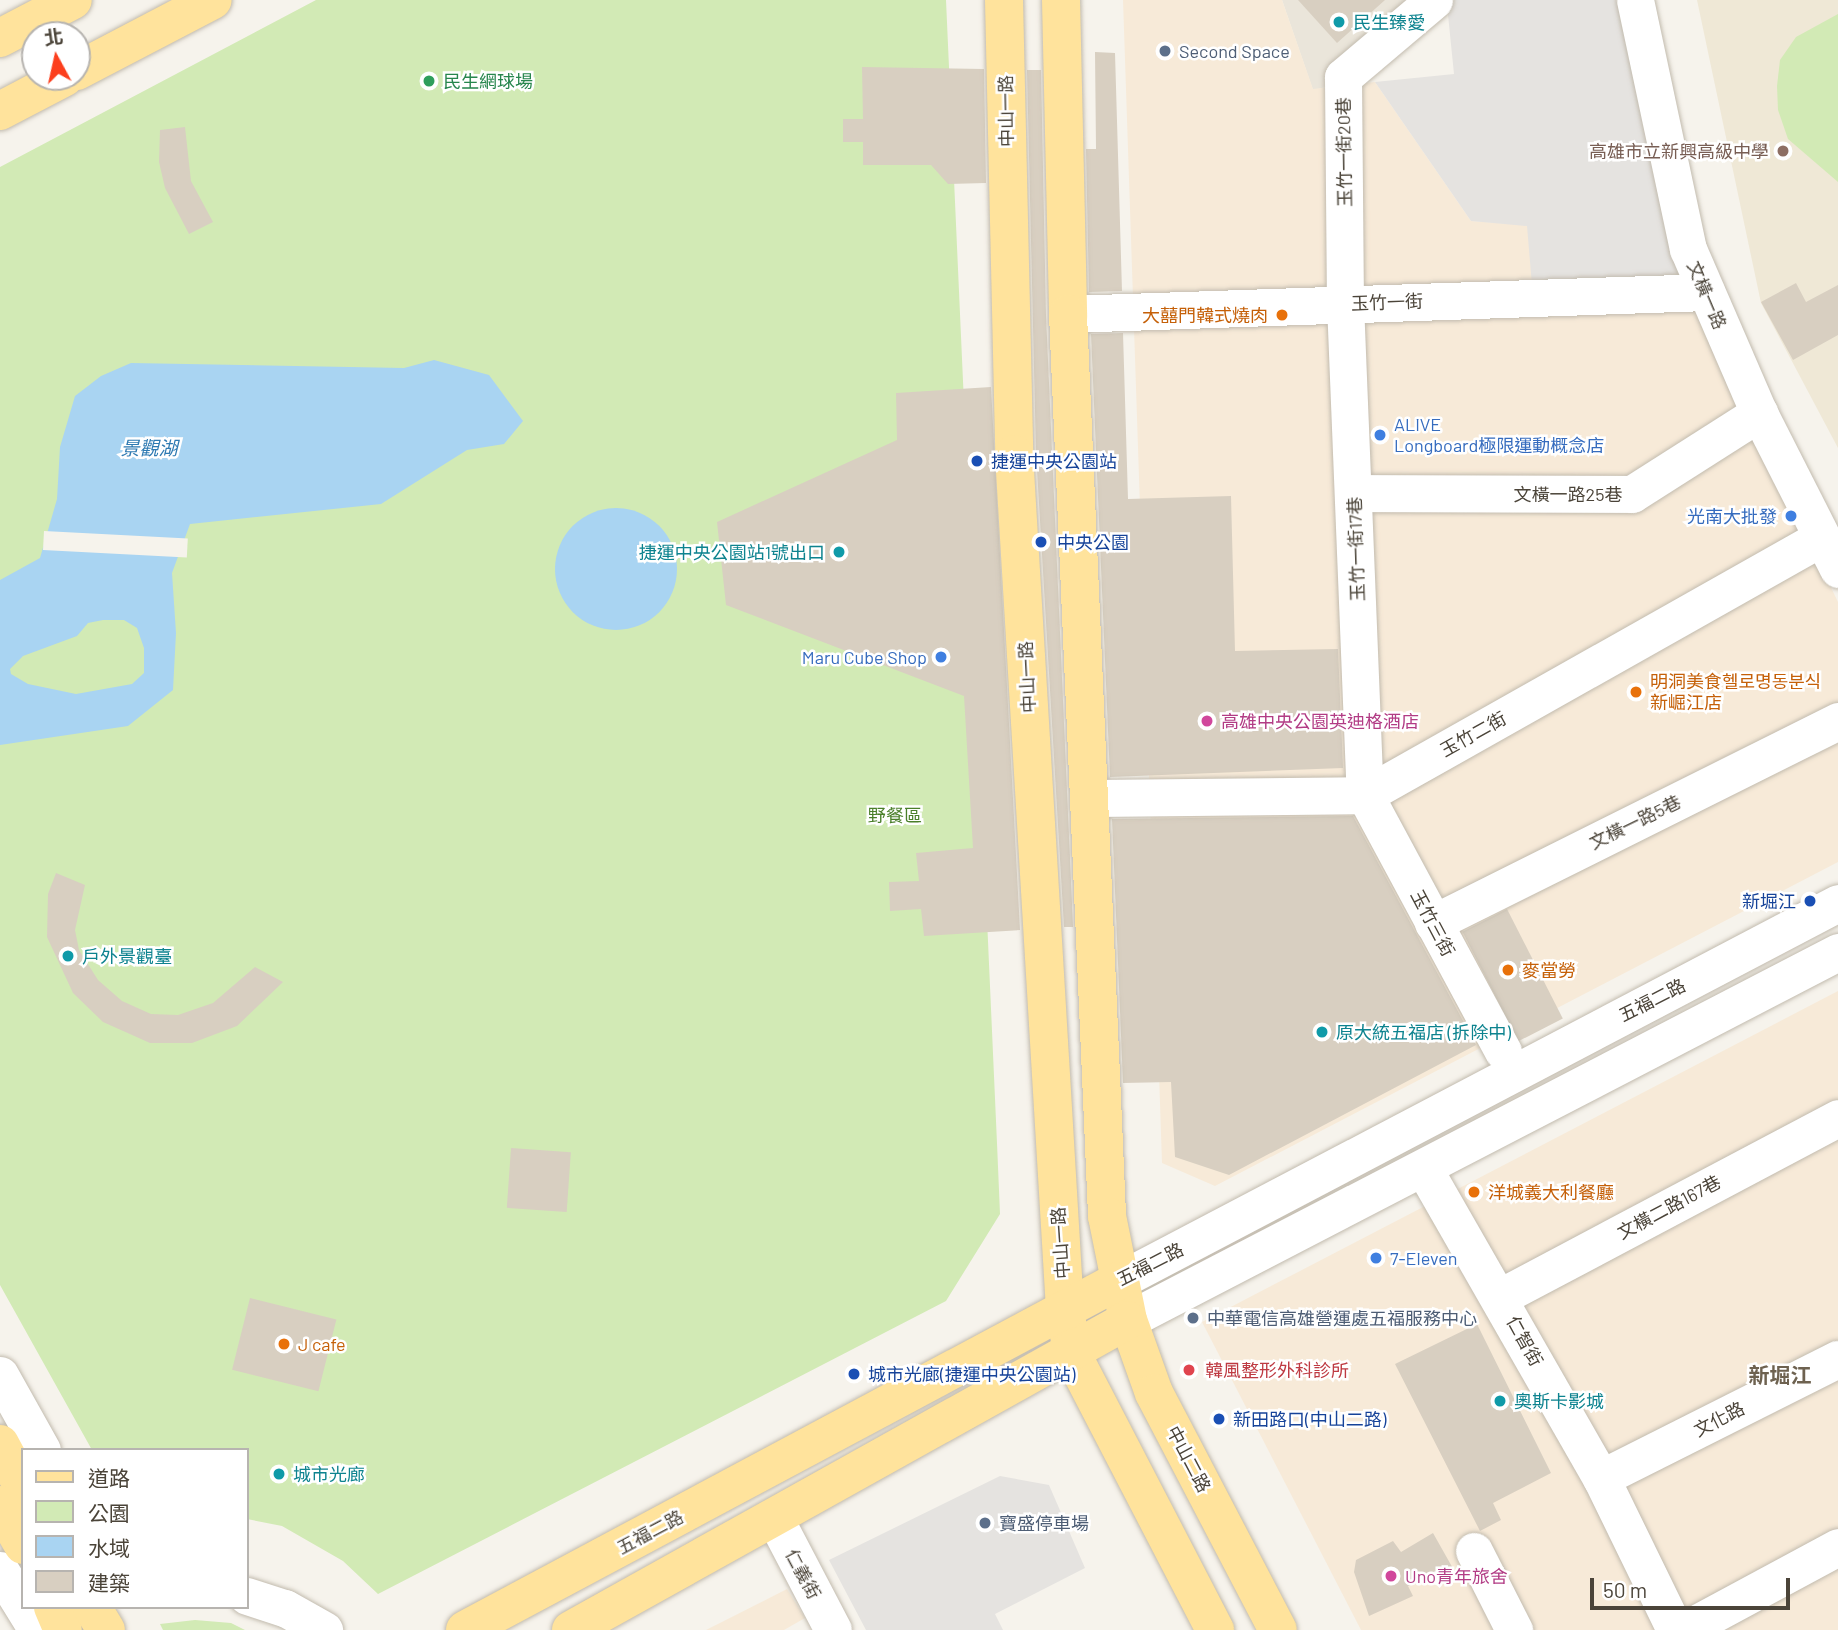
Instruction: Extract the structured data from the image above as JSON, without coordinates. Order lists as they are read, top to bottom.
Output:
{
  "streets": {
    "main road": ["中山一路", "五福二路", "中山二路"],
    "street": [
      "玉竹一街20巷",
      "文橫一路",
      "玉竹一街",
      "文橫一路25巷",
      "玉竹一街17巷",
      "玉竹二街",
      "文橫一路5巷",
      "玉竹三街",
      "文橫二路167巷",
      "仁智街",
      "文化路",
      "仁義街"
    ]
  },
  "crossings": [
    ["中山一路", "五福二路"],
    ["玉竹一街20巷", "玉竹一街"],
    ["玉竹一街20巷", "玉竹一街17巷"],
    ["文橫一路", "玉竹一街"],
    ["文橫一路", "文橫一路25巷"],
    ["文橫一路", "玉竹二街"],
    ["玉竹一街", "玉竹一街17巷"],
    ["文橫一路25巷", "玉竹一街17巷"],
    ["玉竹一街17巷", "玉竹二街"],
    ["玉竹一街17巷", "玉竹三街"],
    ["玉竹二街", "玉竹三街"],
    ["文橫一路5巷", "玉竹三街"],
    ["五福二路", "中山二路"],
    ["文橫二路167巷", "仁智街"],
    ["仁智街", "文化路"]
  ],
  "districts": ["新堀江"],
  "water": ["景觀湖"],
  "parks": ["野餐區"],
  "places": [
    "民生臻愛",
    "Second Space",
    "民生網球場",
    "高雄市立新興高級中學",
    "大囍門韓式燒肉",
    "ALIVE Longboard極限運動概念店",
    "捷運中央公園站",
    "光南大批發",
    "中央公園",
    "捷運中央公園站1號出口",
    "Maru Cube Shop",
    "明洞美食헬로명동분식 新崛江店",
    "高雄中央公園英迪格酒店",
    "新堀江",
    "戶外景觀臺",
    "麥當勞",
    "原大統五福店 (拆除中)",
    "洋城義大利餐廳",
    "7-Eleven",
    "中華電信高雄營運處五福服務中心",
    "J cafe",
    "韓風整形外科診所",
    "城市光廊(捷運中央公園站)",
    "奧斯卡影城",
    "新田路口(中山二路)",
    "城市光廊",
    "寶盛停車場",
    "Uno青年旅舍"
  ],
  "legend": [
    "道路",
    "公園",
    "水域",
    "建築"
  ],
  "scale_bar": "50 m",
  "north": "top"
}
